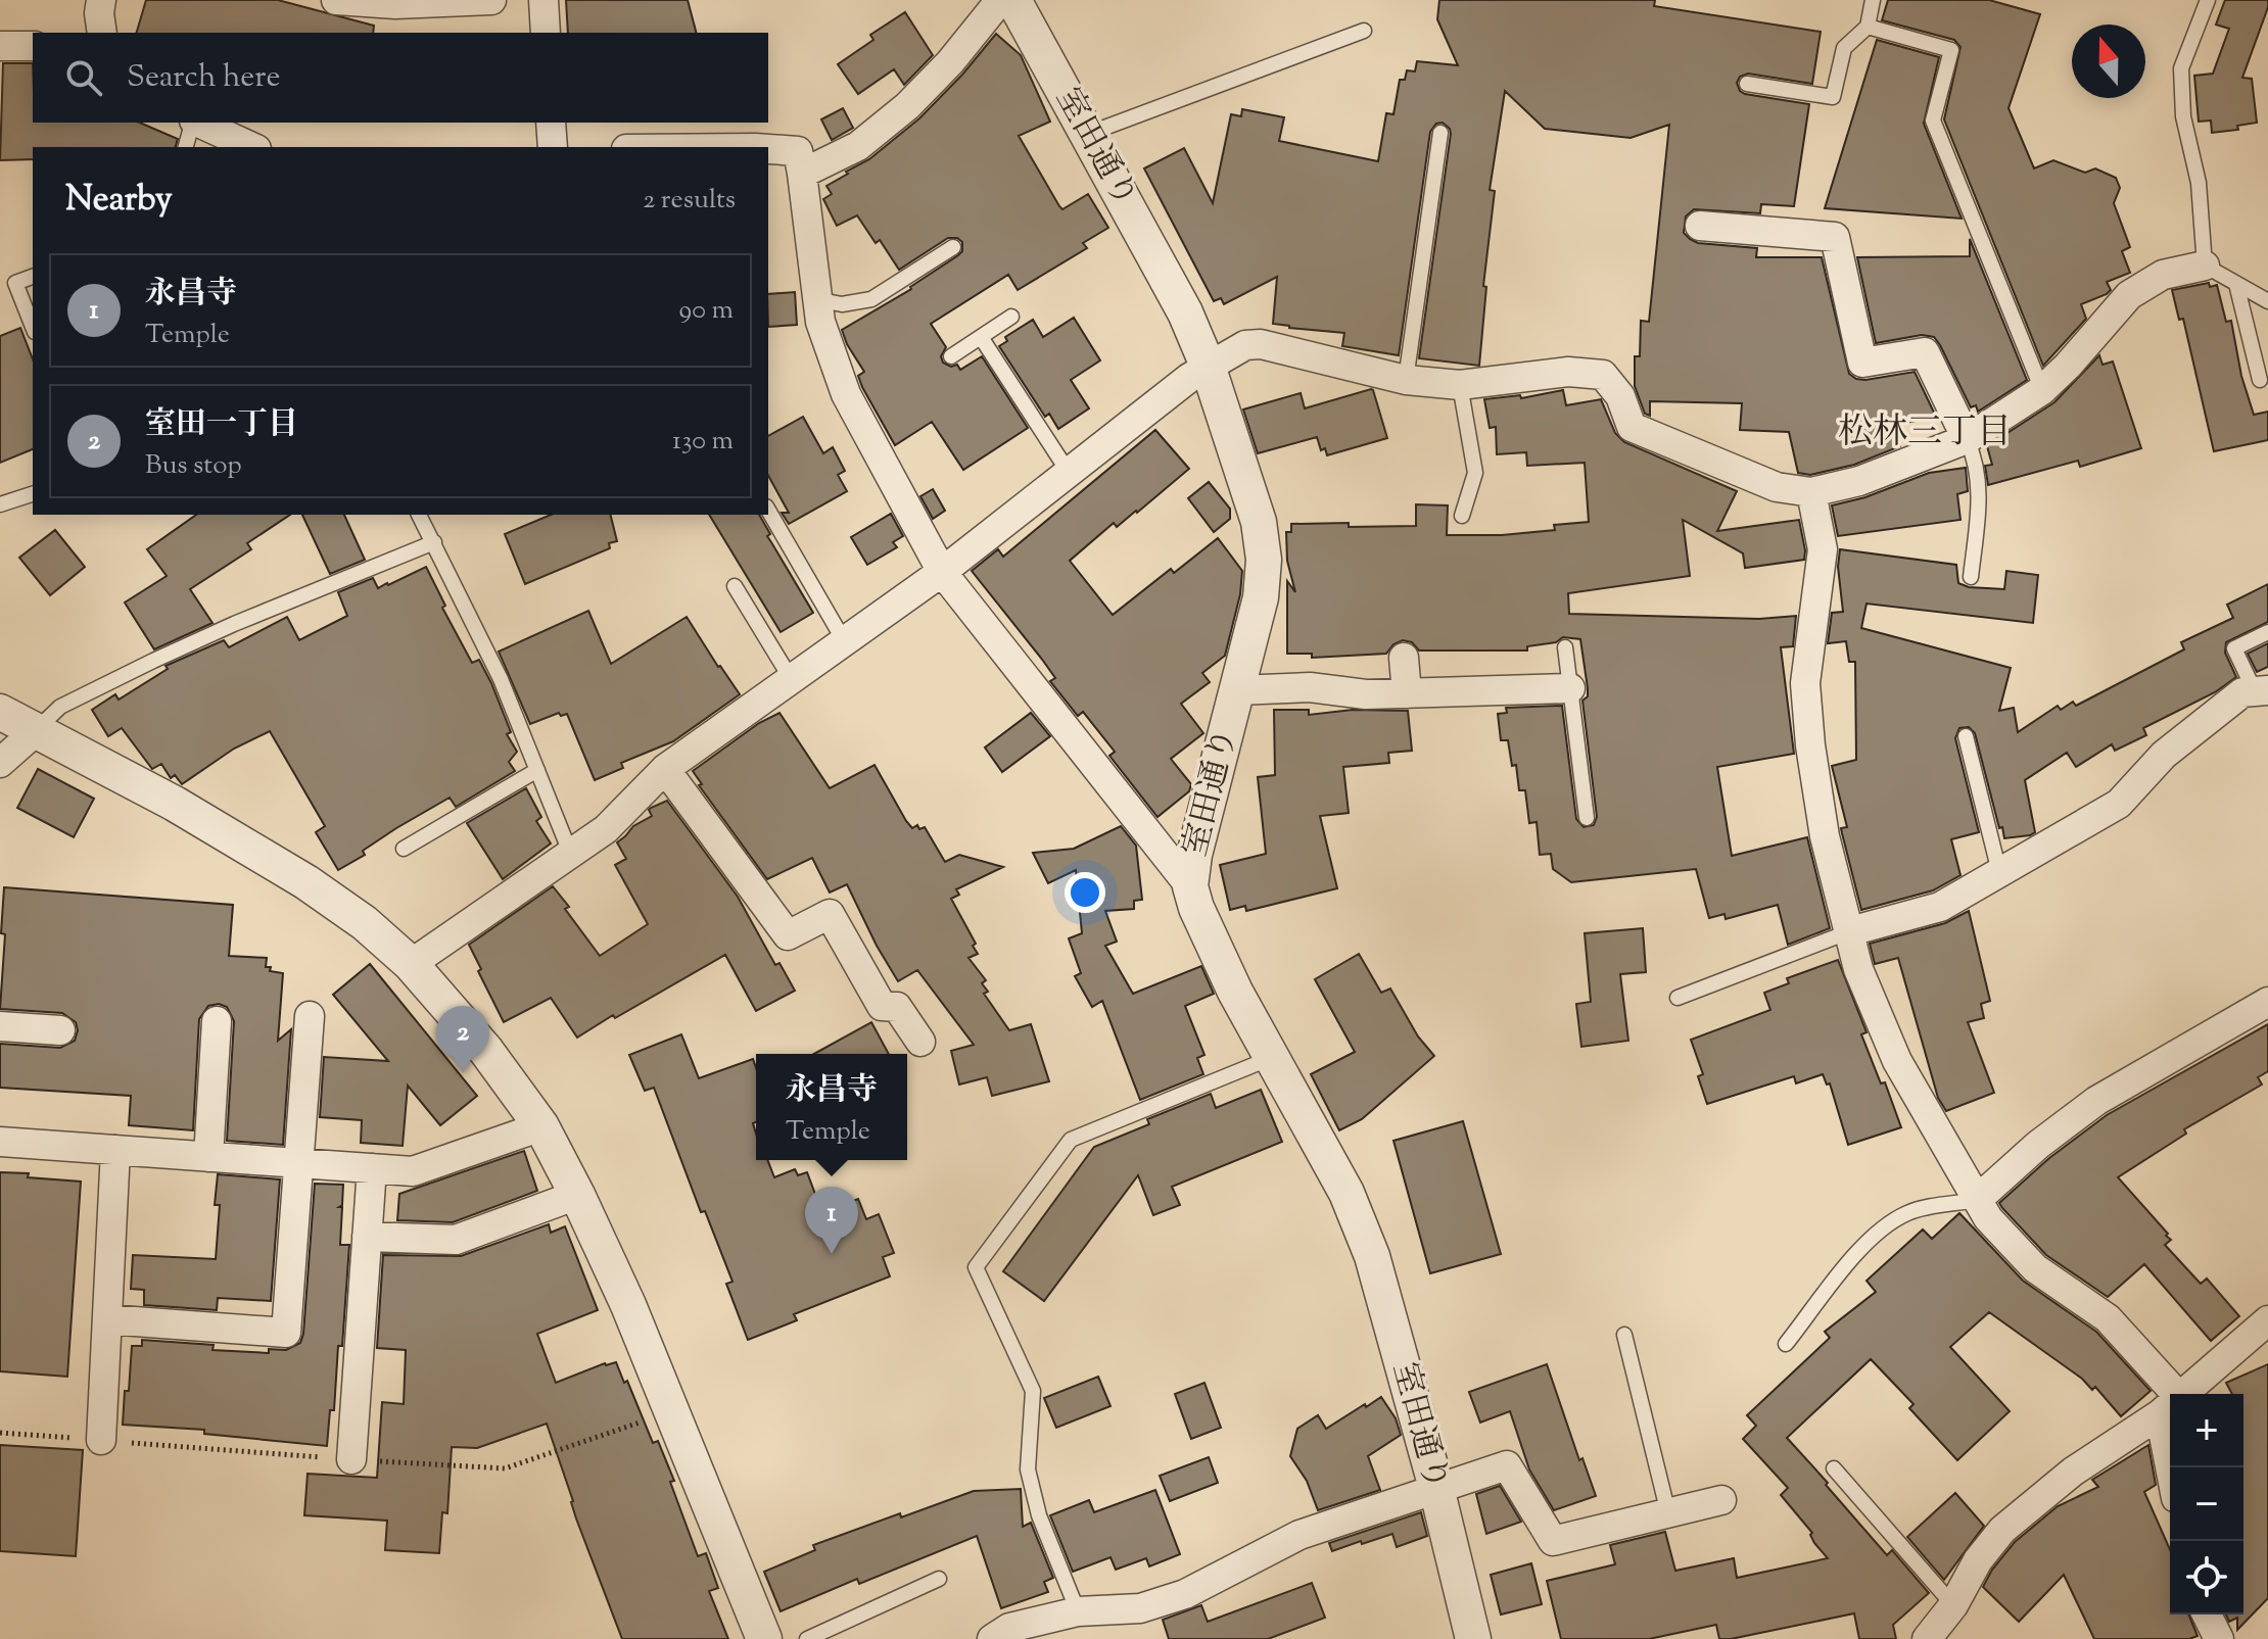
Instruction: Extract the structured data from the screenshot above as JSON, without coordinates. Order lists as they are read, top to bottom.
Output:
{
  "streets": {
    "street": ["室田通り"]
  },
  "districts": ["松林三丁目"],
  "north": "top",
  "page": {
    "search": "Search here",
    "heading": ["Nearby", "2 results"],
    "list": [
      {
        "mark": "1",
        "name": "永昌寺",
        "note": "Temple",
        "value": "90 m"
      },
      {
        "mark": "2",
        "name": "室田一丁目",
        "note": "Bus stop",
        "value": "130 m"
      }
    ],
    "pins": ["2", "1"],
    "popup": ["永昌寺", "Temple"],
    "map_buttons": ["+", "−"]
  }
}
